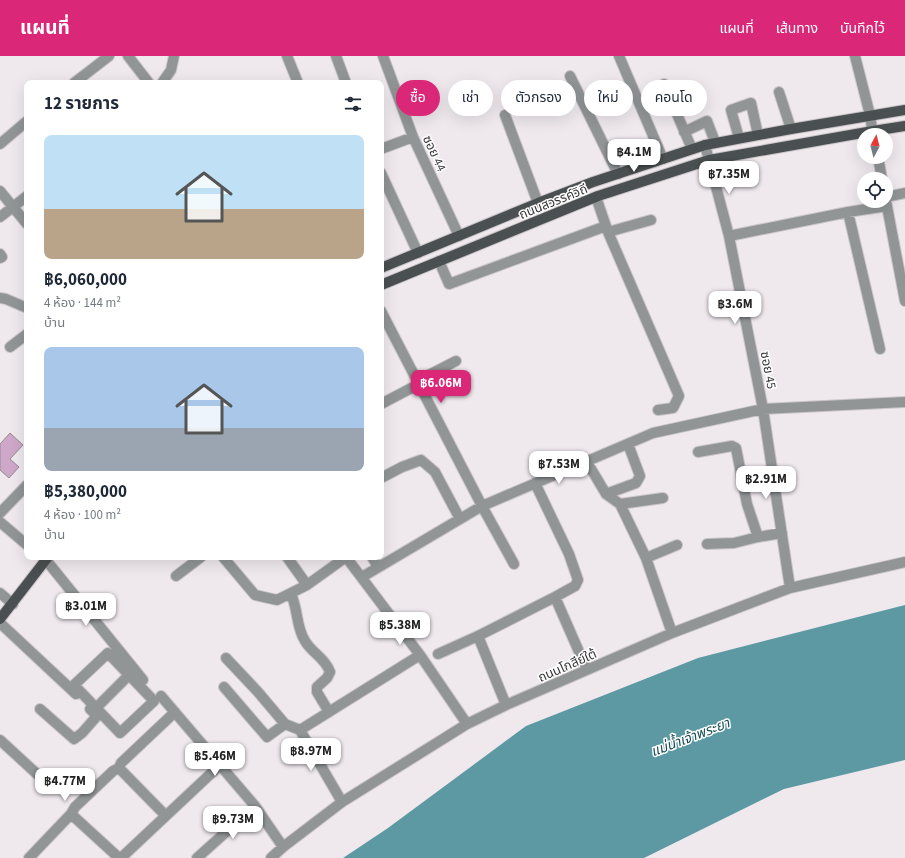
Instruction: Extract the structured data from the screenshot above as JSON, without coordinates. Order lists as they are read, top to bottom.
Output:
{
  "streets": {
    "main road": ["ถนนสวรรค์วิถี"],
    "street": ["ซอย 44", "ซอย 45", "ถนนโกสีย์ใต้"]
  },
  "crossings": [
    ["ซอย 44", "ถนนสวรรค์วิถี"],
    ["ถนนสวรรค์วิถี", "ซอย 45"],
    ["ซอย 45", "ถนนโกสีย์ใต้"]
  ],
  "water": ["แม่น้ำเจ้าพระยา"],
  "north": "top",
  "page": {
    "header": "แผนที่",
    "nav": ["แผนที่", "เส้นทาง", "บันทึกไว้"],
    "chip": [
      "ซื้อ",
      "เช่า",
      "ตัวกรอง",
      "ใหม่",
      "คอนโด"
    ],
    "heading": "12 รายการ",
    "list": [
      {
        "name": "฿6,060,000",
        "note": "4 ห้อง · 144 m² · บ้าน"
      },
      {
        "name": "฿5,380,000",
        "note": "4 ห้อง · 100 m² · บ้าน"
      }
    ],
    "price": [
      "฿4.1M",
      "฿7.35M",
      "฿3.6M",
      "฿6.06M",
      "฿7.53M",
      "฿2.91M",
      "฿3.01M",
      "฿5.38M",
      "฿8.97M",
      "฿5.46M",
      "฿4.77M",
      "฿9.73M"
    ]
  }
}
